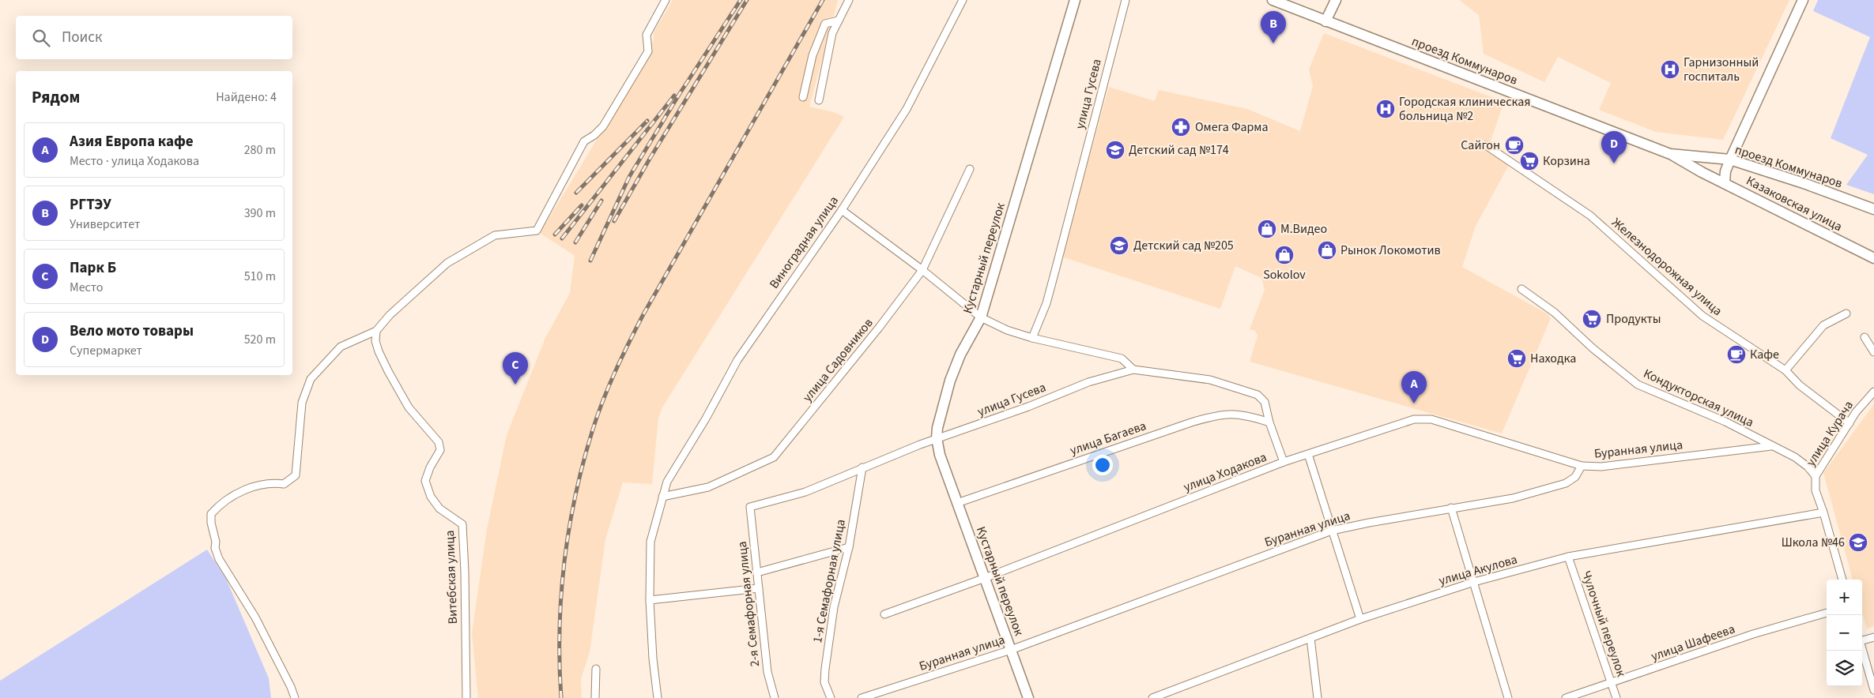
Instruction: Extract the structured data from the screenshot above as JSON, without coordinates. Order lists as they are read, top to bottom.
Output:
{
  "streets": {
    "street": [
      "проезд Коммунаров",
      "улица Гусева",
      "Казаковская улица",
      "Виноградная улица",
      "Кустарный переулок",
      "Железнодорожная улица",
      "улица Садовников",
      "Кондукторская улица",
      "улица Курача",
      "улица Багаева",
      "Буранная улица",
      "улица Ходакова",
      "улица Акулова",
      "Витебская улица",
      "1-я Семафорная улица",
      "2-я Семафорная улица",
      "Чулочный переулок",
      "улица Шафеева"
    ]
  },
  "crossings": [
    ["проезд Коммунаров", "Казаковская улица"],
    ["улица Гусева", "Кустарный переулок"],
    ["улица Гусева", "улица Багаева"],
    ["улица Гусева", "улица Ходакова"],
    ["улица Гусева", "1-я Семафорная улица"],
    ["улица Гусева", "2-я Семафорная улица"],
    ["Виноградная улица", "улица Садовников"],
    ["Кустарный переулок", "улица Багаева"],
    ["Кустарный переулок", "Буранная улица"],
    ["Кустарный переулок", "улица Ходакова"],
    ["Железнодорожная улица", "улица Курача"],
    ["Кондукторская улица", "улица Курача"],
    ["Кондукторская улица", "Буранная улица"],
    ["улица Курача", "улица Акулова"],
    ["Буранная улица", "улица Ходакова"],
    ["улица Акулова", "Чулочный переулок"],
    ["Чулочный переулок", "улица Шафеева"]
  ],
  "places": {
    "hospital": ["Гарнизонный госпиталь", "Городская клиническая больница №2"],
    "pharmacy": ["Омега Фарма"],
    "cafe": ["Сайгон", "Кафе"],
    "school or university": ["Детский сад №174", "Детский сад №205", "Школа №46"],
    "supermarket": ["Корзина", "Продукты", "Находка"],
    "shop": ["М.Видео", "Рынок Локомотив", "Sokolov"]
  },
  "page": {
    "pins": [
      "B",
      "D",
      "C",
      "A"
    ],
    "search": "Поиск",
    "heading": ["Рядом", "Найдено: 4"],
    "list": [
      {
        "mark": "A",
        "name": "Азия Европа кафе",
        "note": "Место · улица Ходакова",
        "value": "280 m"
      },
      {
        "mark": "B",
        "name": "РГТЭУ",
        "note": "Университет",
        "value": "390 m"
      },
      {
        "mark": "C",
        "name": "Парк Б",
        "note": "Место",
        "value": "510 m"
      },
      {
        "mark": "D",
        "name": "Вело мото товары",
        "note": "Супермаркет",
        "value": "520 m"
      }
    ],
    "map_buttons": ["+", "−"]
  }
}
